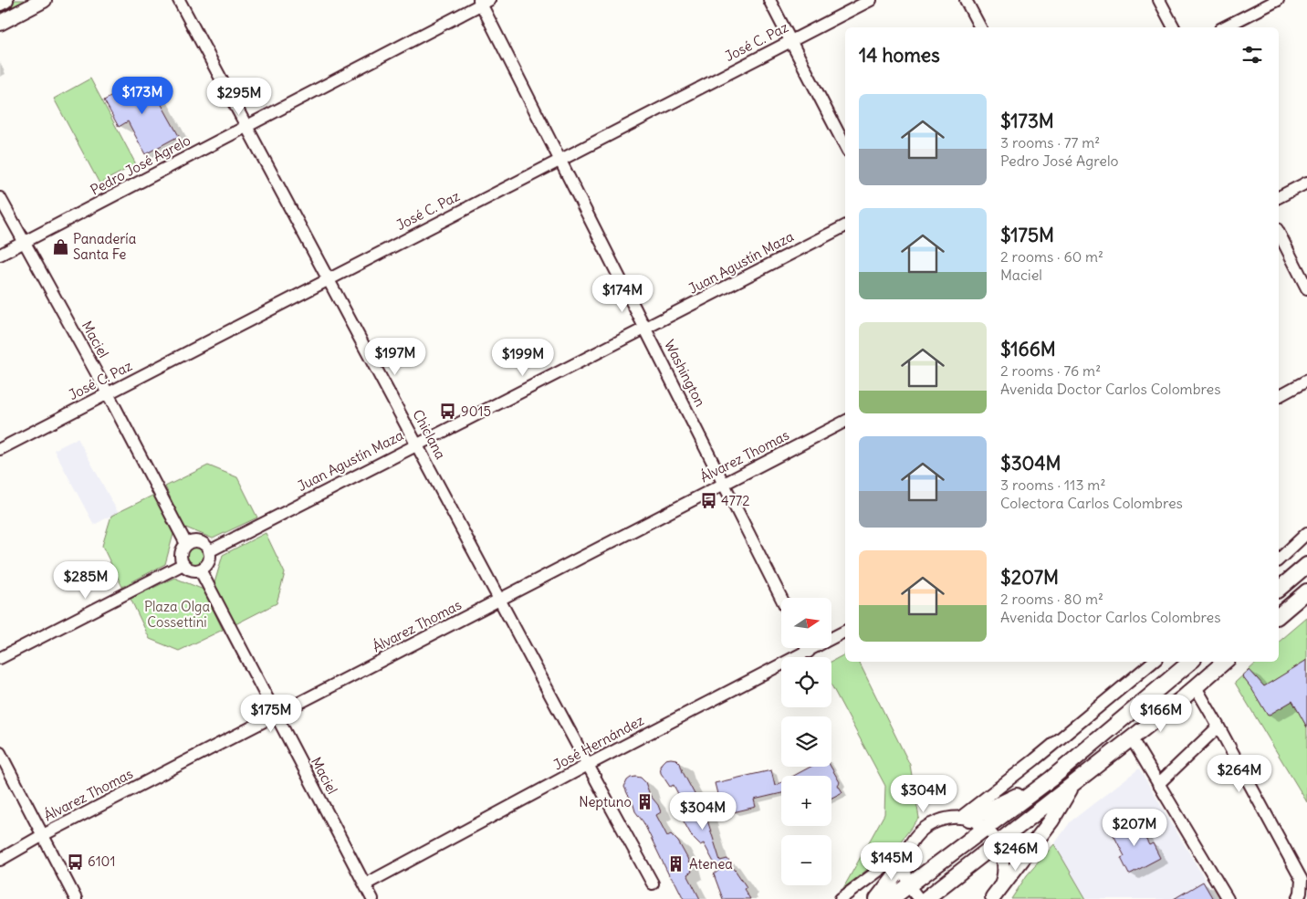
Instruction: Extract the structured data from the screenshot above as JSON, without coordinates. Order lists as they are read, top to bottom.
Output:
{
  "streets": {
    "street": [
      "José C. Paz",
      "Pedro José Agrelo",
      "Juan Agustín Maza",
      "Maciel",
      "Washington",
      "Chiclana",
      "Álvarez Thomas",
      "José Hernández"
    ]
  },
  "crossings": [
    ["José C. Paz", "Maciel"],
    ["José C. Paz", "Washington"],
    ["José C. Paz", "Chiclana"],
    ["Pedro José Agrelo", "Maciel"],
    ["Pedro José Agrelo", "Washington"],
    ["Pedro José Agrelo", "Chiclana"],
    ["Juan Agustín Maza", "Maciel"],
    ["Juan Agustín Maza", "Washington"],
    ["Juan Agustín Maza", "Chiclana"],
    ["Maciel", "Álvarez Thomas"],
    ["Maciel", "José Hernández"],
    ["Washington", "Álvarez Thomas"],
    ["Chiclana", "Álvarez Thomas"],
    ["Chiclana", "José Hernández"]
  ],
  "parks": ["Plaza Olga Cossettini"],
  "places": {
    "shop": ["Panadería Santa Fe"],
    "bus stop": ["9015", "4772", "6101"],
    "building": ["Neptuno", "Atenea"]
  },
  "north": "right",
  "page": {
    "heading": "14 homes",
    "price": [
      "$173M",
      "$295M",
      "$174M",
      "$197M",
      "$199M",
      "$285M",
      "$175M",
      "$166M",
      "$264M",
      "$304M",
      "$304M",
      "$207M",
      "$246M",
      "$145M"
    ],
    "list": [
      {
        "name": "$173M",
        "note": "3 rooms · 77 m² · Pedro José Agrelo"
      },
      {
        "name": "$175M",
        "note": "2 rooms · 60 m² · Maciel"
      },
      {
        "name": "$166M",
        "note": "2 rooms · 76 m² · Avenida Doctor Carlos Colombres"
      },
      {
        "name": "$304M",
        "note": "3 rooms · 113 m² · Colectora Carlos Colombres"
      },
      {
        "name": "$207M",
        "note": "2 rooms · 80 m² · Avenida Doctor Carlos Colombres"
      }
    ],
    "map_buttons": ["+", "−"]
  }
}
